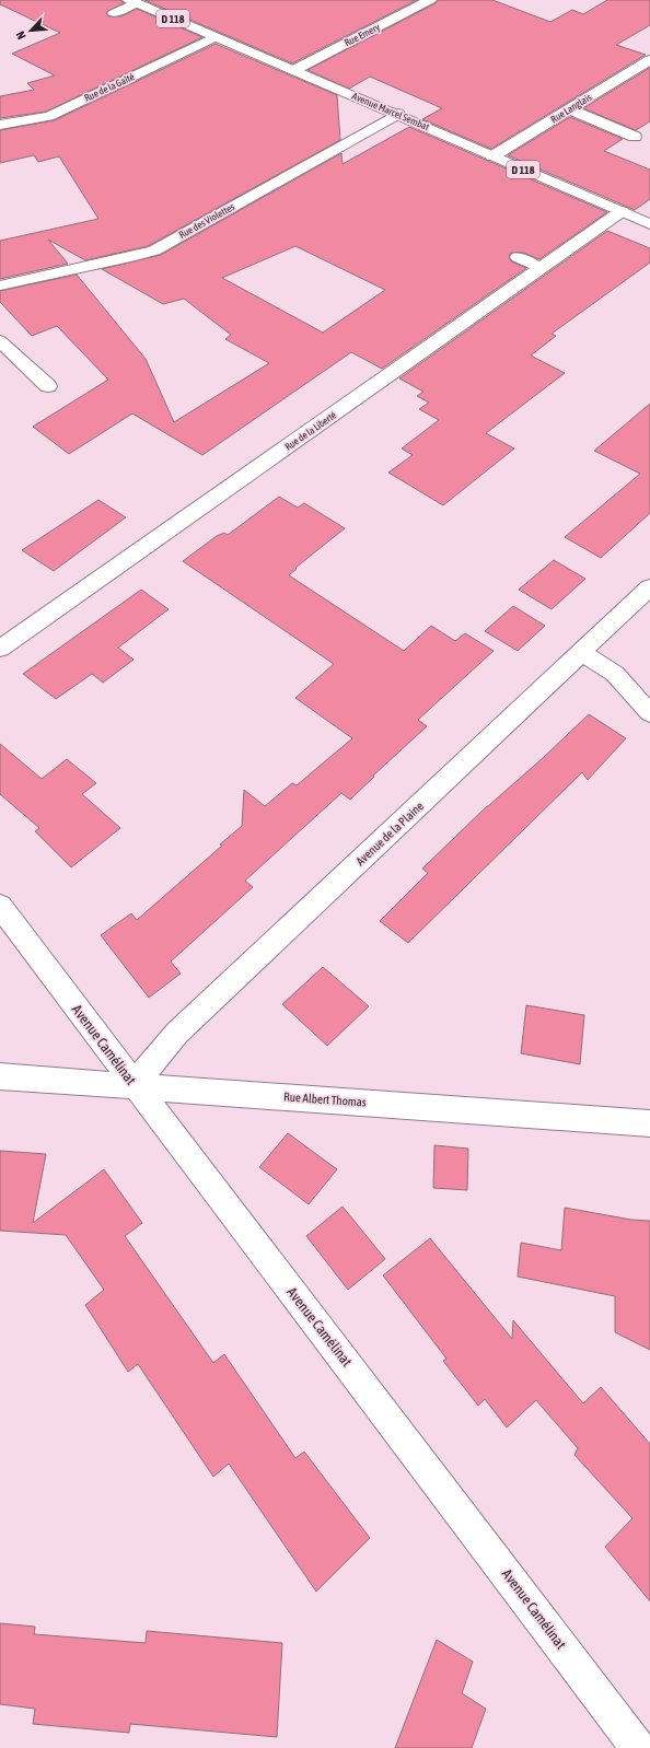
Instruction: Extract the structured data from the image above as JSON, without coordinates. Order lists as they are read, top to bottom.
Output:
{
  "streets": {
    "street": [
      "D 118",
      "Rue Emery",
      "Rue de la Gaîté",
      "Rue Langlais",
      "Avenue Marcel Sembat",
      "Rue des Violettes",
      "Rue de la Liberté",
      "Avenue de la Plaine",
      "Avenue Camélinat",
      "Rue Albert Thomas"
    ]
  },
  "crossings": [
    ["Rue Emery", "Avenue Marcel Sembat"],
    ["Rue de la Gaîté", "Avenue Marcel Sembat"],
    ["Rue Langlais", "Avenue Marcel Sembat"],
    ["Avenue Marcel Sembat", "Rue des Violettes"],
    ["Avenue Marcel Sembat", "Rue de la Liberté"],
    ["Avenue de la Plaine", "Avenue Camélinat"],
    ["Avenue de la Plaine", "Rue Albert Thomas"],
    ["Avenue Camélinat", "Rue Albert Thomas"]
  ],
  "north": "bottom left"
}
